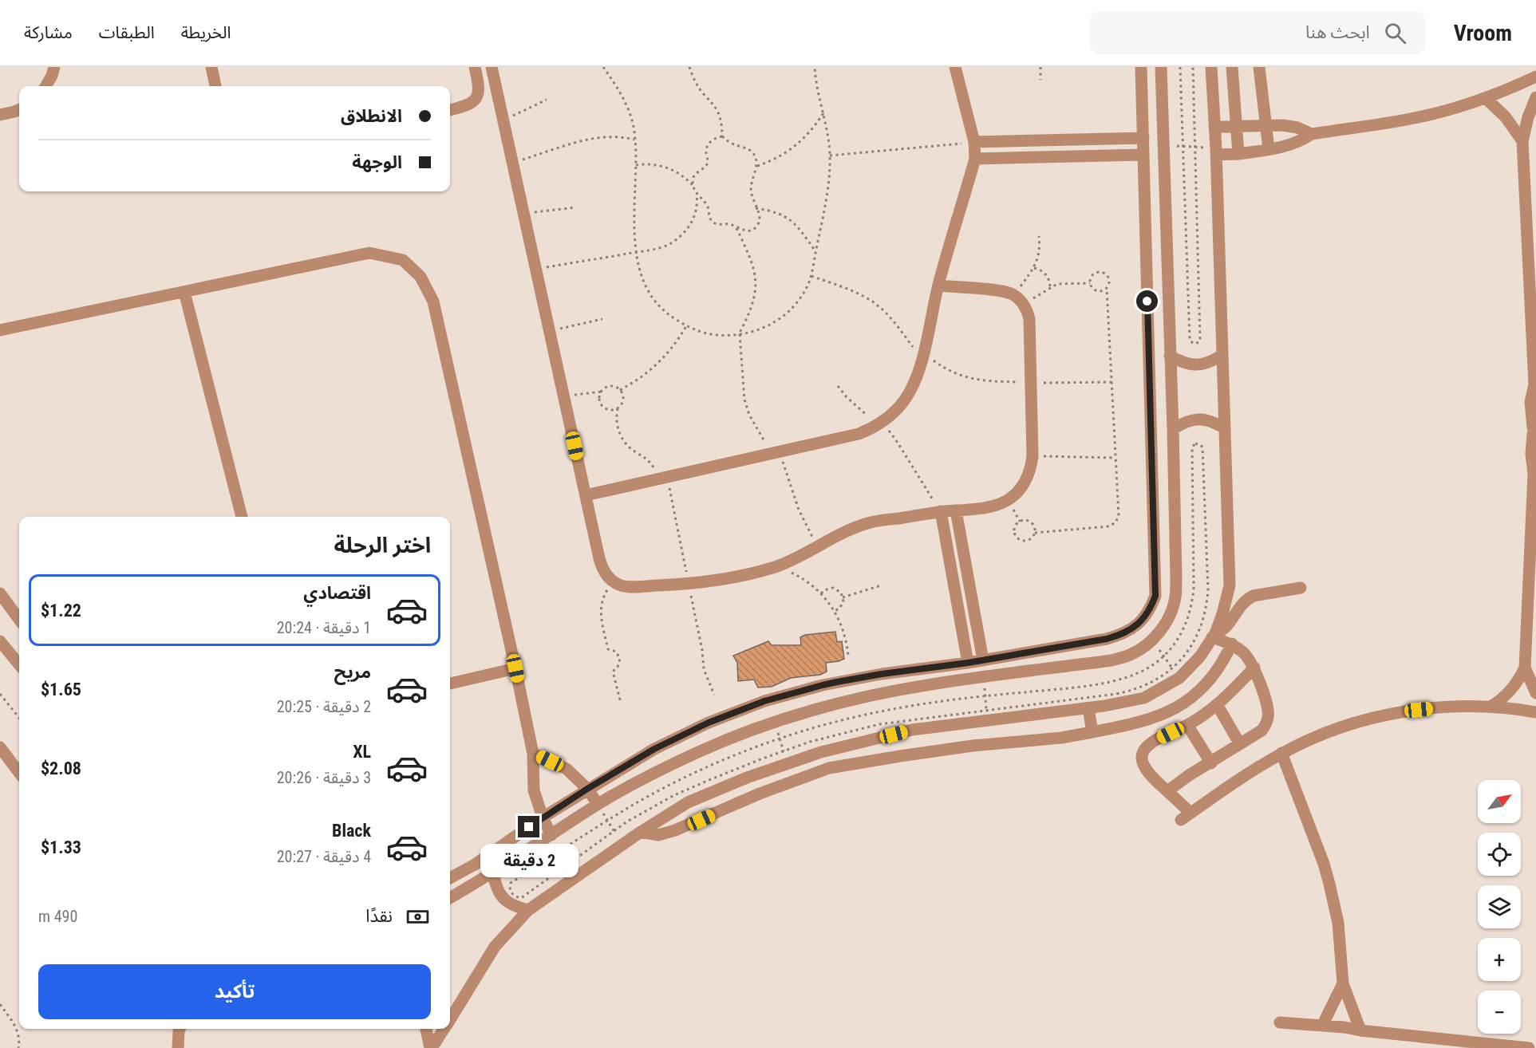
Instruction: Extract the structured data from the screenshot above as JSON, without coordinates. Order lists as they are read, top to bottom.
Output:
{
  "north": "top right",
  "page": {
    "header": "Vroom",
    "search": "ابحث هنا",
    "nav": ["الخريطة", "الطبقات", "مشاركة"],
    "banner": ["الانطلاق", "الوجهة"],
    "heading": "اختر الرحلة",
    "list": [
      {
        "name": "اقتصادي",
        "note": "1 دقيقة · 20:24",
        "value": "$1.22"
      },
      {
        "name": "مريح",
        "note": "2 دقيقة · 20:25",
        "value": "$1.65"
      },
      {
        "name": "XL",
        "note": "3 دقيقة · 20:26",
        "value": "$2.08"
      },
      {
        "name": "Black",
        "note": "4 دقيقة · 20:27",
        "value": "$1.33"
      }
    ],
    "map_buttons": ["+", "−"],
    "bubble": "2 دقيقة",
    "pay": ["نقدًا", "490 m"],
    "buttons": "تأكيد"
  }
}
